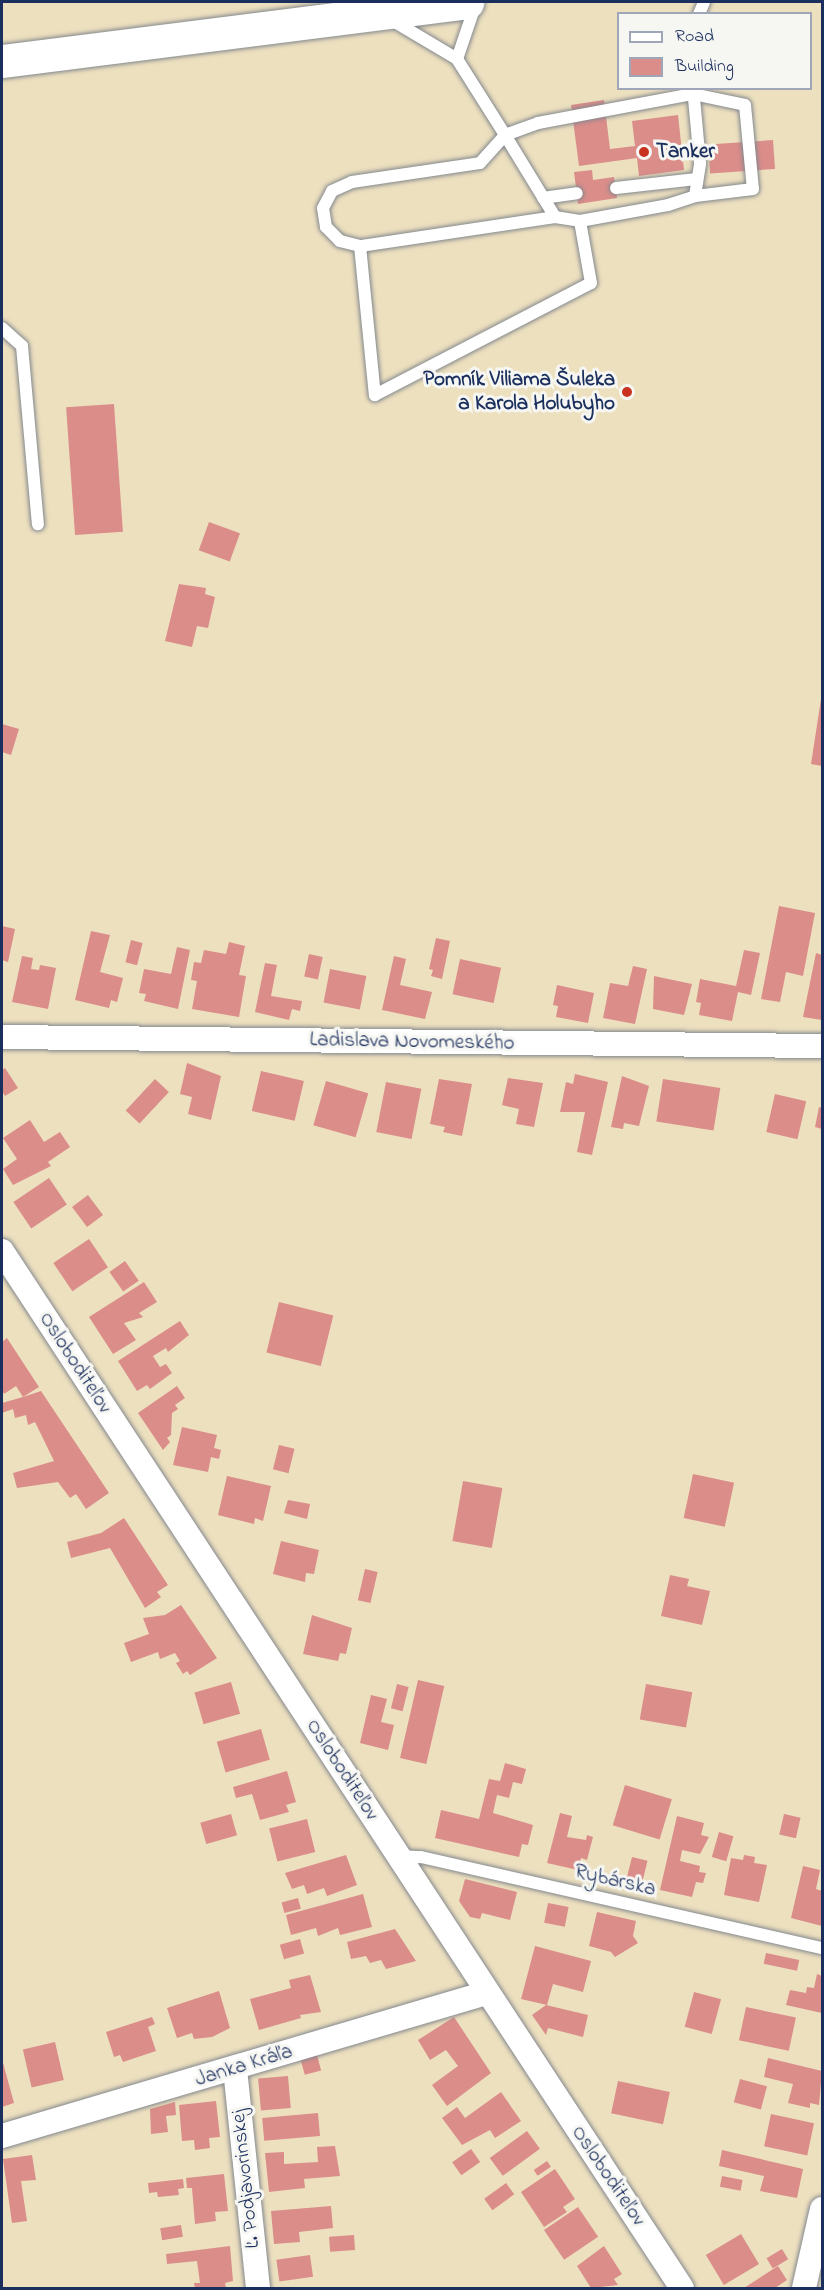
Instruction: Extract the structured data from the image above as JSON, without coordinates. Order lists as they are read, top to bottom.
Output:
{
  "streets": {
    "street": [
      "Ladislava Novomeského",
      "Osloboditeľov",
      "Janka Kráľa",
      "Ľ. Podjavorinskej"
    ],
    "lane": ["Rybárska"]
  },
  "crossings": [
    ["Osloboditeľov", "Rybárska"],
    ["Osloboditeľov", "Janka Kráľa"],
    ["Janka Kráľa", "Ľ. Podjavorinskej"]
  ],
  "places": ["Tanker", "Pomník Viliama Šuleka a Karola Holubyho"],
  "legend": ["Road", "Building"]
}
